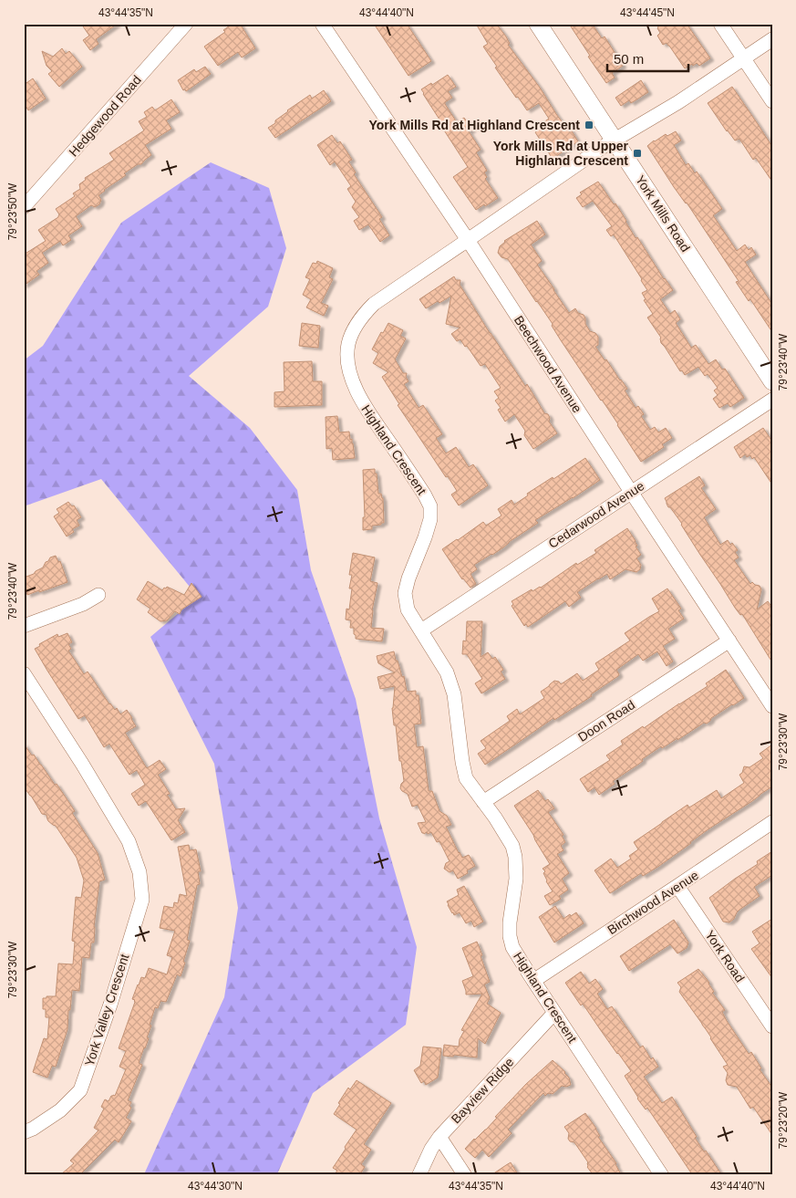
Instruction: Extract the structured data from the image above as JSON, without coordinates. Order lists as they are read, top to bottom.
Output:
{
  "streets": {
    "main road": ["York Mills Road"],
    "street": [
      "Hedgewood Road",
      "Beechwood Avenue",
      "Highland Crescent",
      "Cedarwood Avenue",
      "Doon Road",
      "Birchwood Avenue",
      "York Road",
      "York Valley Crescent",
      "Bayview Ridge"
    ]
  },
  "crossings": [
    ["York Mills Road", "Highland Crescent"],
    ["Beechwood Avenue", "Highland Crescent"],
    ["Beechwood Avenue", "Cedarwood Avenue"],
    ["Beechwood Avenue", "Doon Road"],
    ["Highland Crescent", "Cedarwood Avenue"],
    ["Highland Crescent", "Doon Road"],
    ["Highland Crescent", "Birchwood Avenue"],
    ["Highland Crescent", "Bayview Ridge"],
    ["Birchwood Avenue", "York Road"]
  ],
  "places": {
    "transit": ["York Mills Rd at Highland Crescent", "York Mills Rd at Upper Highland Crescent"]
  },
  "scale_bar": "50 m",
  "coordinates": [
    "43°44'35\"N",
    "43°44'40\"N",
    "43°44'45\"N",
    "79°23'50\"W",
    "79°23'40\"W",
    "79°23'30\"W",
    "79°23'20\"W",
    "43°44'30\"N"
  ]
}
